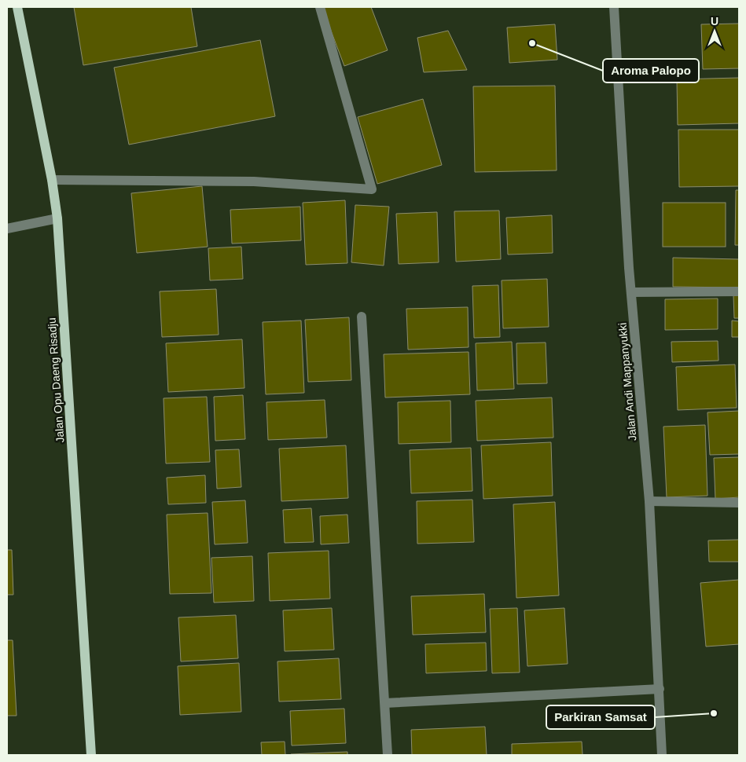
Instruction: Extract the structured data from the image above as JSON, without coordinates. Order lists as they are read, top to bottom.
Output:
{
  "streets": {
    "main road": ["Jalan Opu Daeng Risadju"],
    "street": ["Jalan Andi Mappanyukki"]
  },
  "places": ["Aroma Palopo", "Parkiran Samsat"],
  "north": "top"
}
